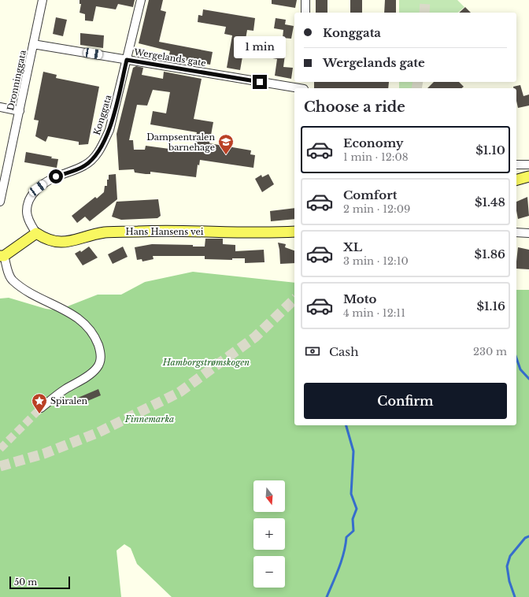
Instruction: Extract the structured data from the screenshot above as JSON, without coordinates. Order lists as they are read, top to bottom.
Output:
{
  "streets": {
    "main road": ["Hans Hansens vei"],
    "street": ["Wergelands gate", "Dronninggata", "Konggata"]
  },
  "crossings": [
    ["Wergelands gate", "Dronninggata"],
    ["Wergelands gate", "Konggata"],
    ["Konggata", "Hans Hansens vei"]
  ],
  "parks": ["Hamborgstrømskogen", "Finnemarka"],
  "places": {
    "school or university": ["Dampsentralen barnehage"],
    "place": ["Spiralen"]
  },
  "scale_bar": "50 m",
  "north": "bottom",
  "page": {
    "banner": ["Konggata", "Wergelands gate"],
    "bubble": "1 min",
    "heading": "Choose a ride",
    "list": [
      {
        "name": "Economy",
        "note": "1 min · 12:08",
        "value": "$1.10"
      },
      {
        "name": "Comfort",
        "note": "2 min · 12:09",
        "value": "$1.48"
      },
      {
        "name": "XL",
        "note": "3 min · 12:10",
        "value": "$1.86"
      },
      {
        "name": "Moto",
        "note": "4 min · 12:11",
        "value": "$1.16"
      }
    ],
    "pay": ["Cash", "230 m"],
    "buttons": "Confirm",
    "map_buttons": ["+", "−"],
    "scale": "50 m"
  }
}
